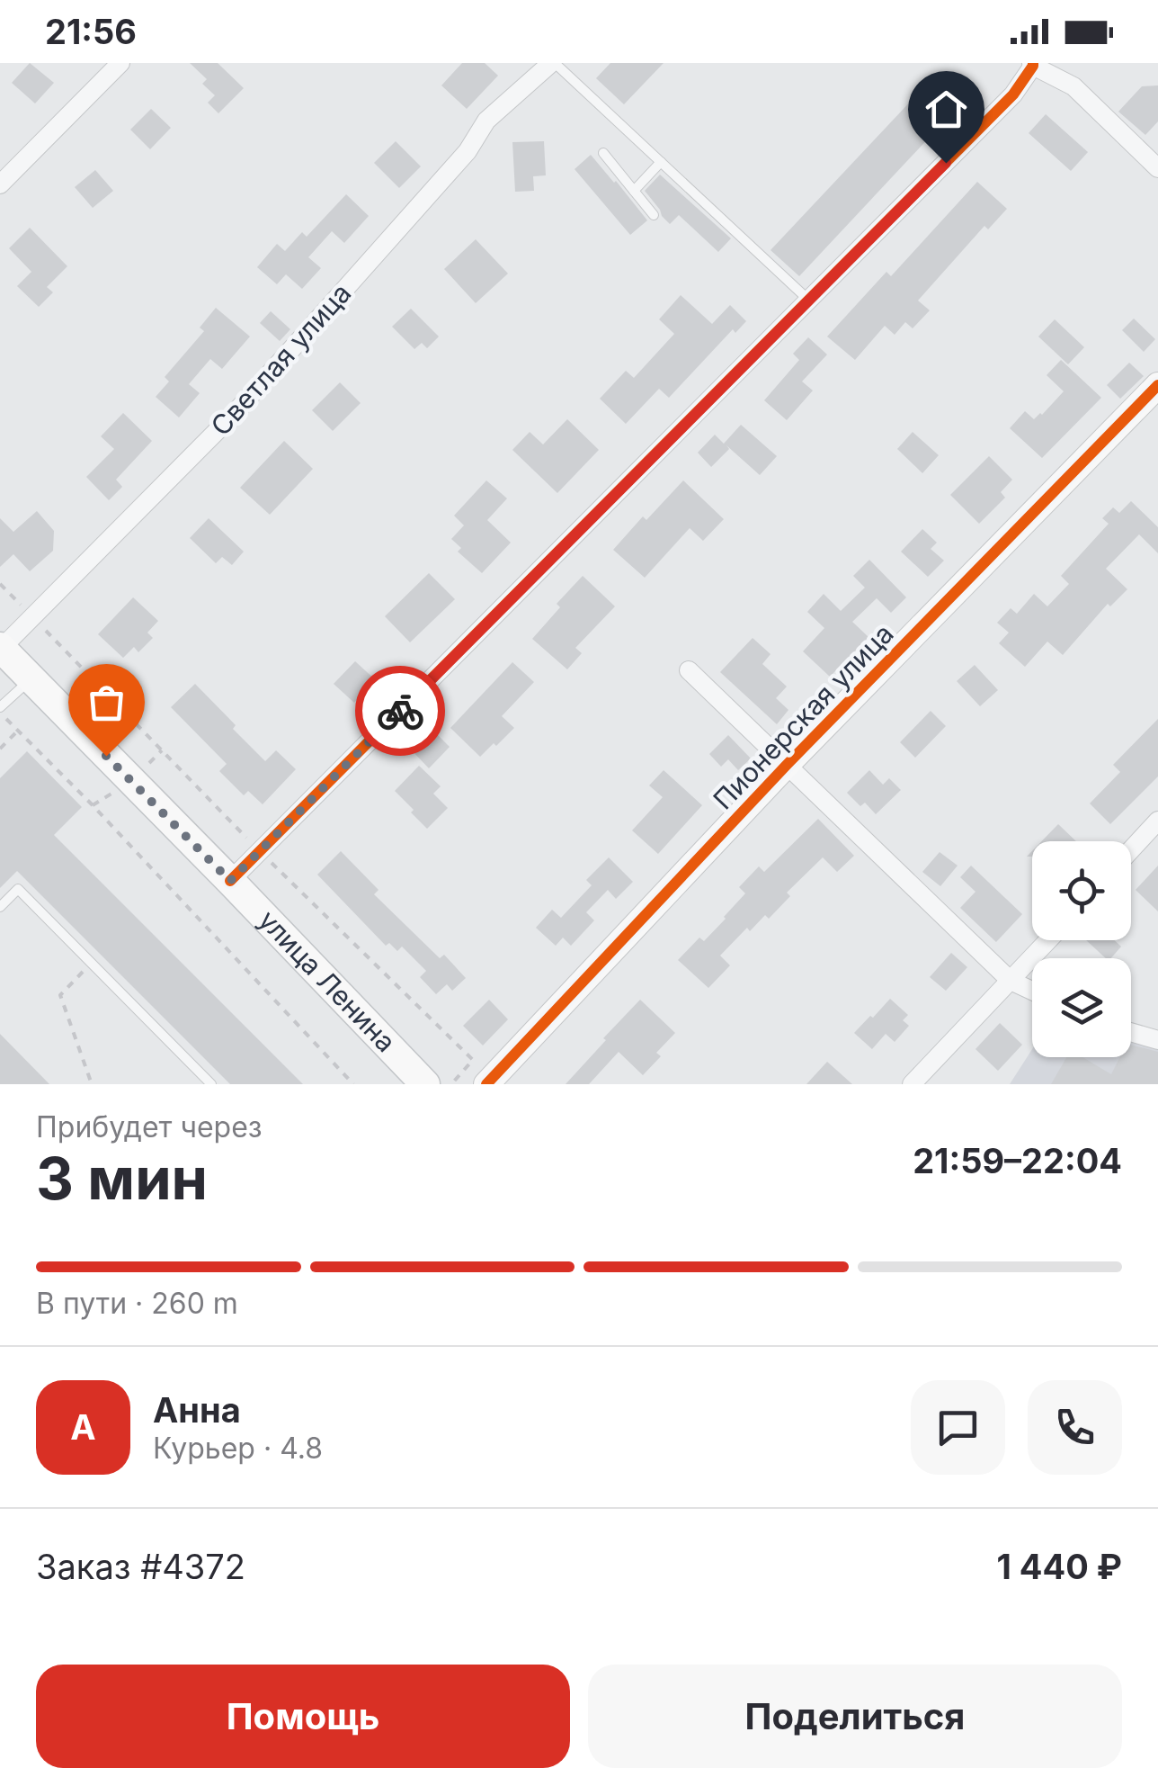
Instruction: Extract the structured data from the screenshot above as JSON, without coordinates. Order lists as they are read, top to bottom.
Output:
{
  "streets": {
    "main road": ["улица Ленина"],
    "street": ["Светлая улица", "Пионерская улица"]
  },
  "crossings": [
    ["Светлая улица", "улица Ленина"]
  ],
  "page": {
    "status": "21:56",
    "heading": ["3 мин", "Прибудет через", "21:59–22:04"],
    "panel": [
      "Анна",
      "Курьер · 4.8",
      "Заказ #4372",
      "1 440 ₽"
    ],
    "bar": "В пути · 260 m",
    "round": "А",
    "buttons": ["Помощь", "Поделиться"]
  }
}
